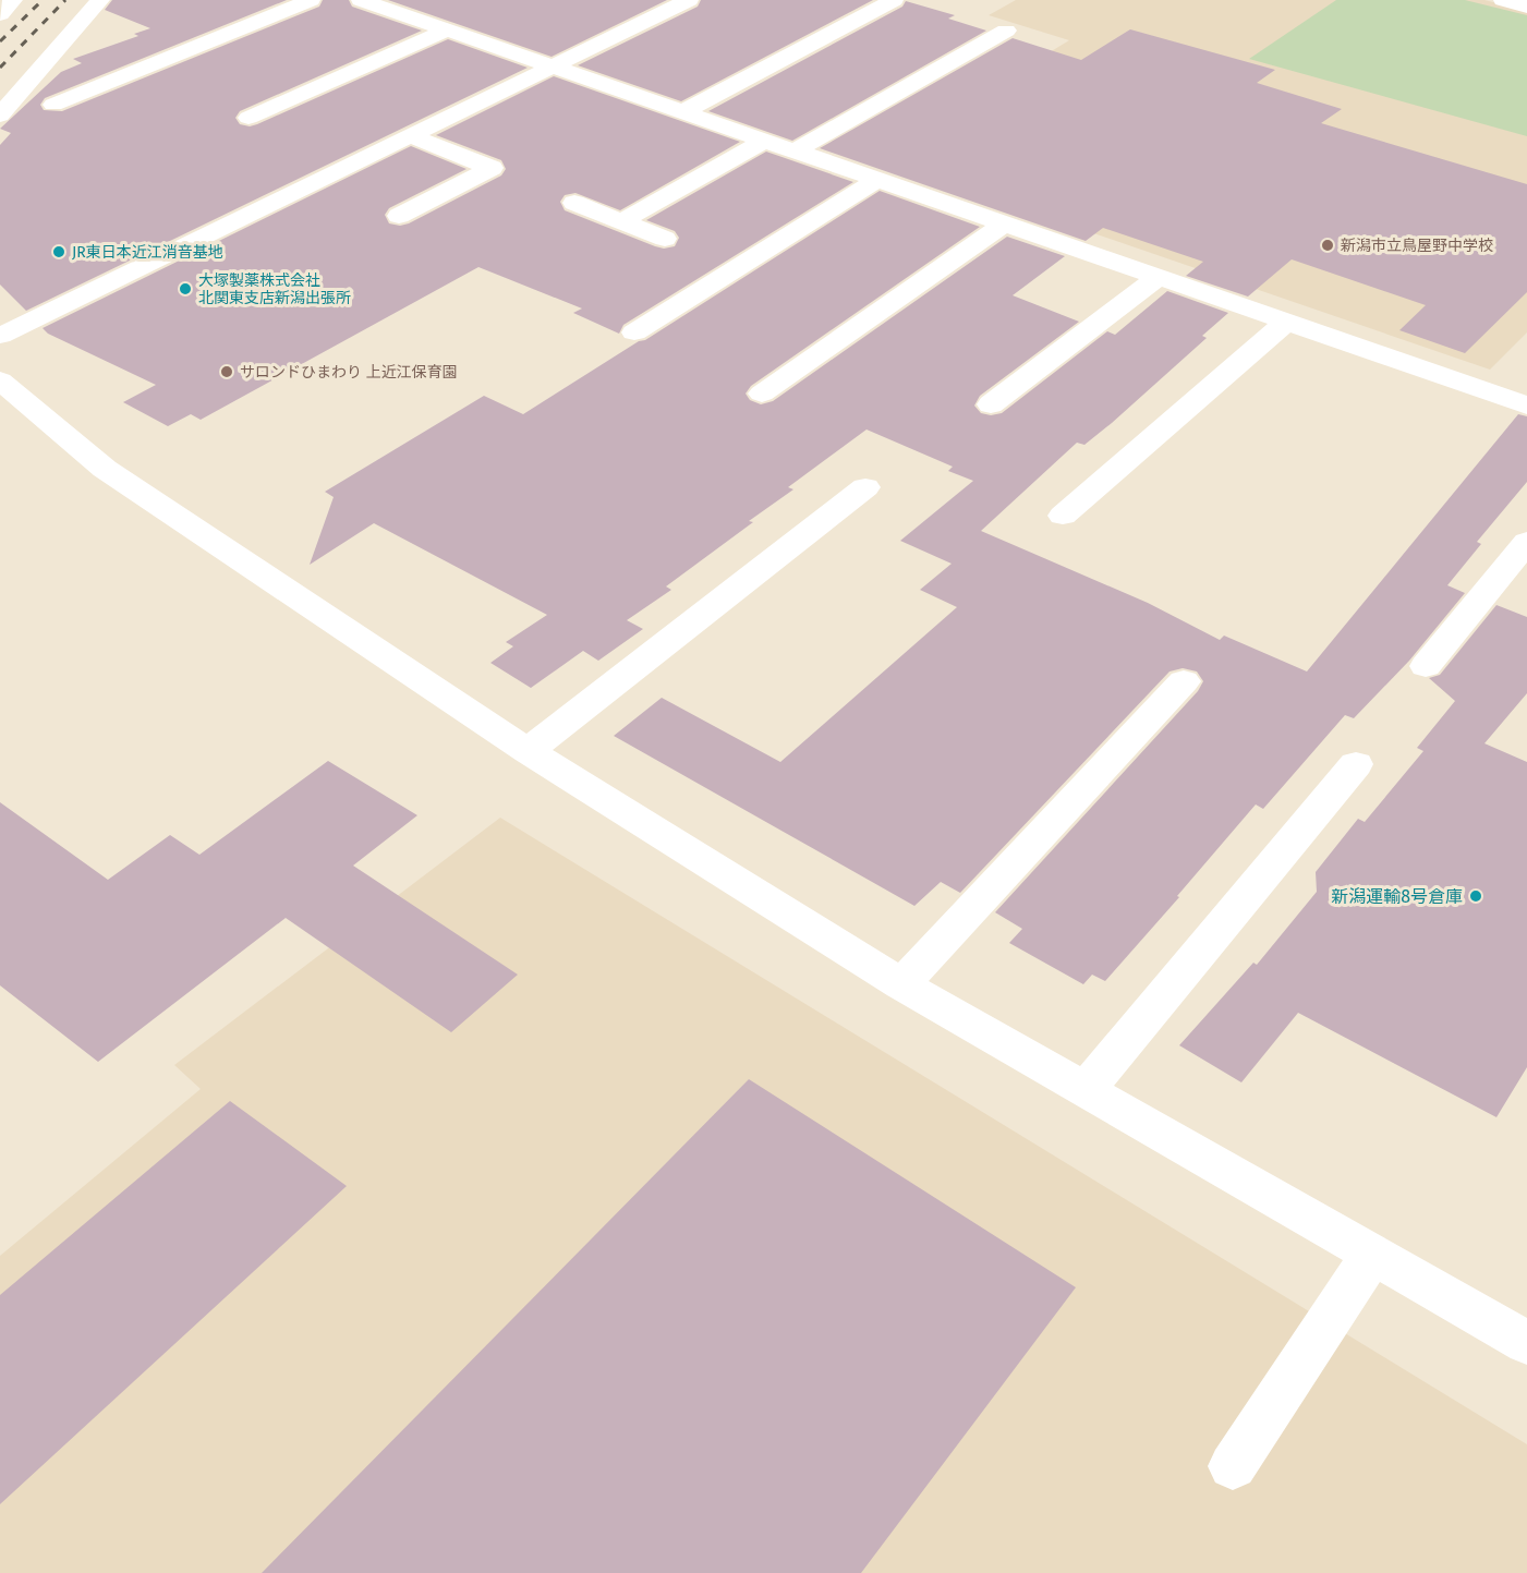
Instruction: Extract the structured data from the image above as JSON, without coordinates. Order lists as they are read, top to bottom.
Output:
{
  "places": [
    "新潟市立鳥屋野中学校",
    "JR東日本近江消音基地",
    "大塚製薬株式会社 北関東支店新潟出張所",
    "サロンドひまわり 上近江保育園",
    "新潟運輸8号倉庫"
  ]
}
